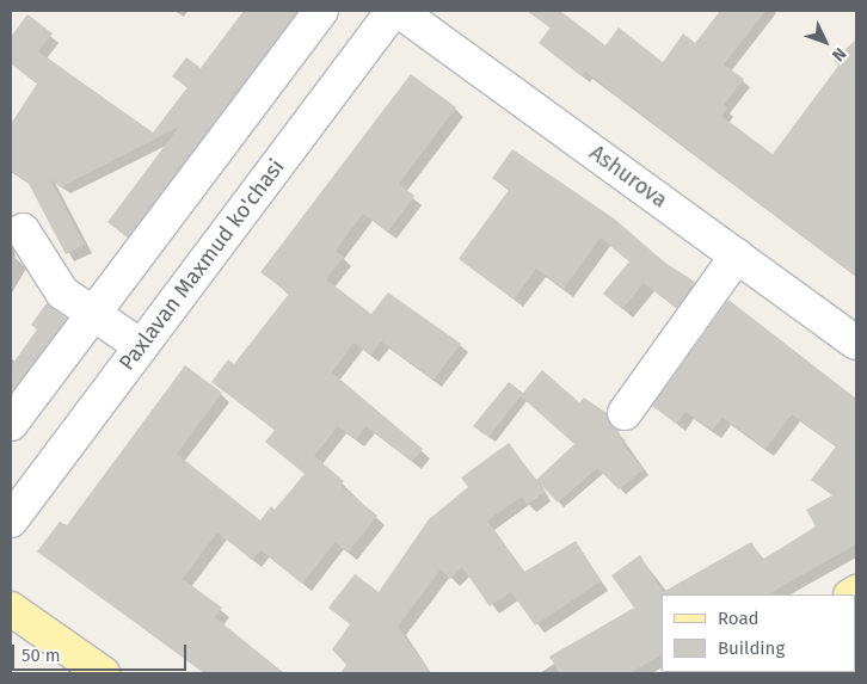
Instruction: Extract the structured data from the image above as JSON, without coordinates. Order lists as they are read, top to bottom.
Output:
{
  "streets": {
    "street": ["Ashurova", "Paxlavan Maxmud ko'chasi"]
  },
  "legend": ["Road", "Building"],
  "scale_bar": "50 m",
  "north": "bottom right"
}
